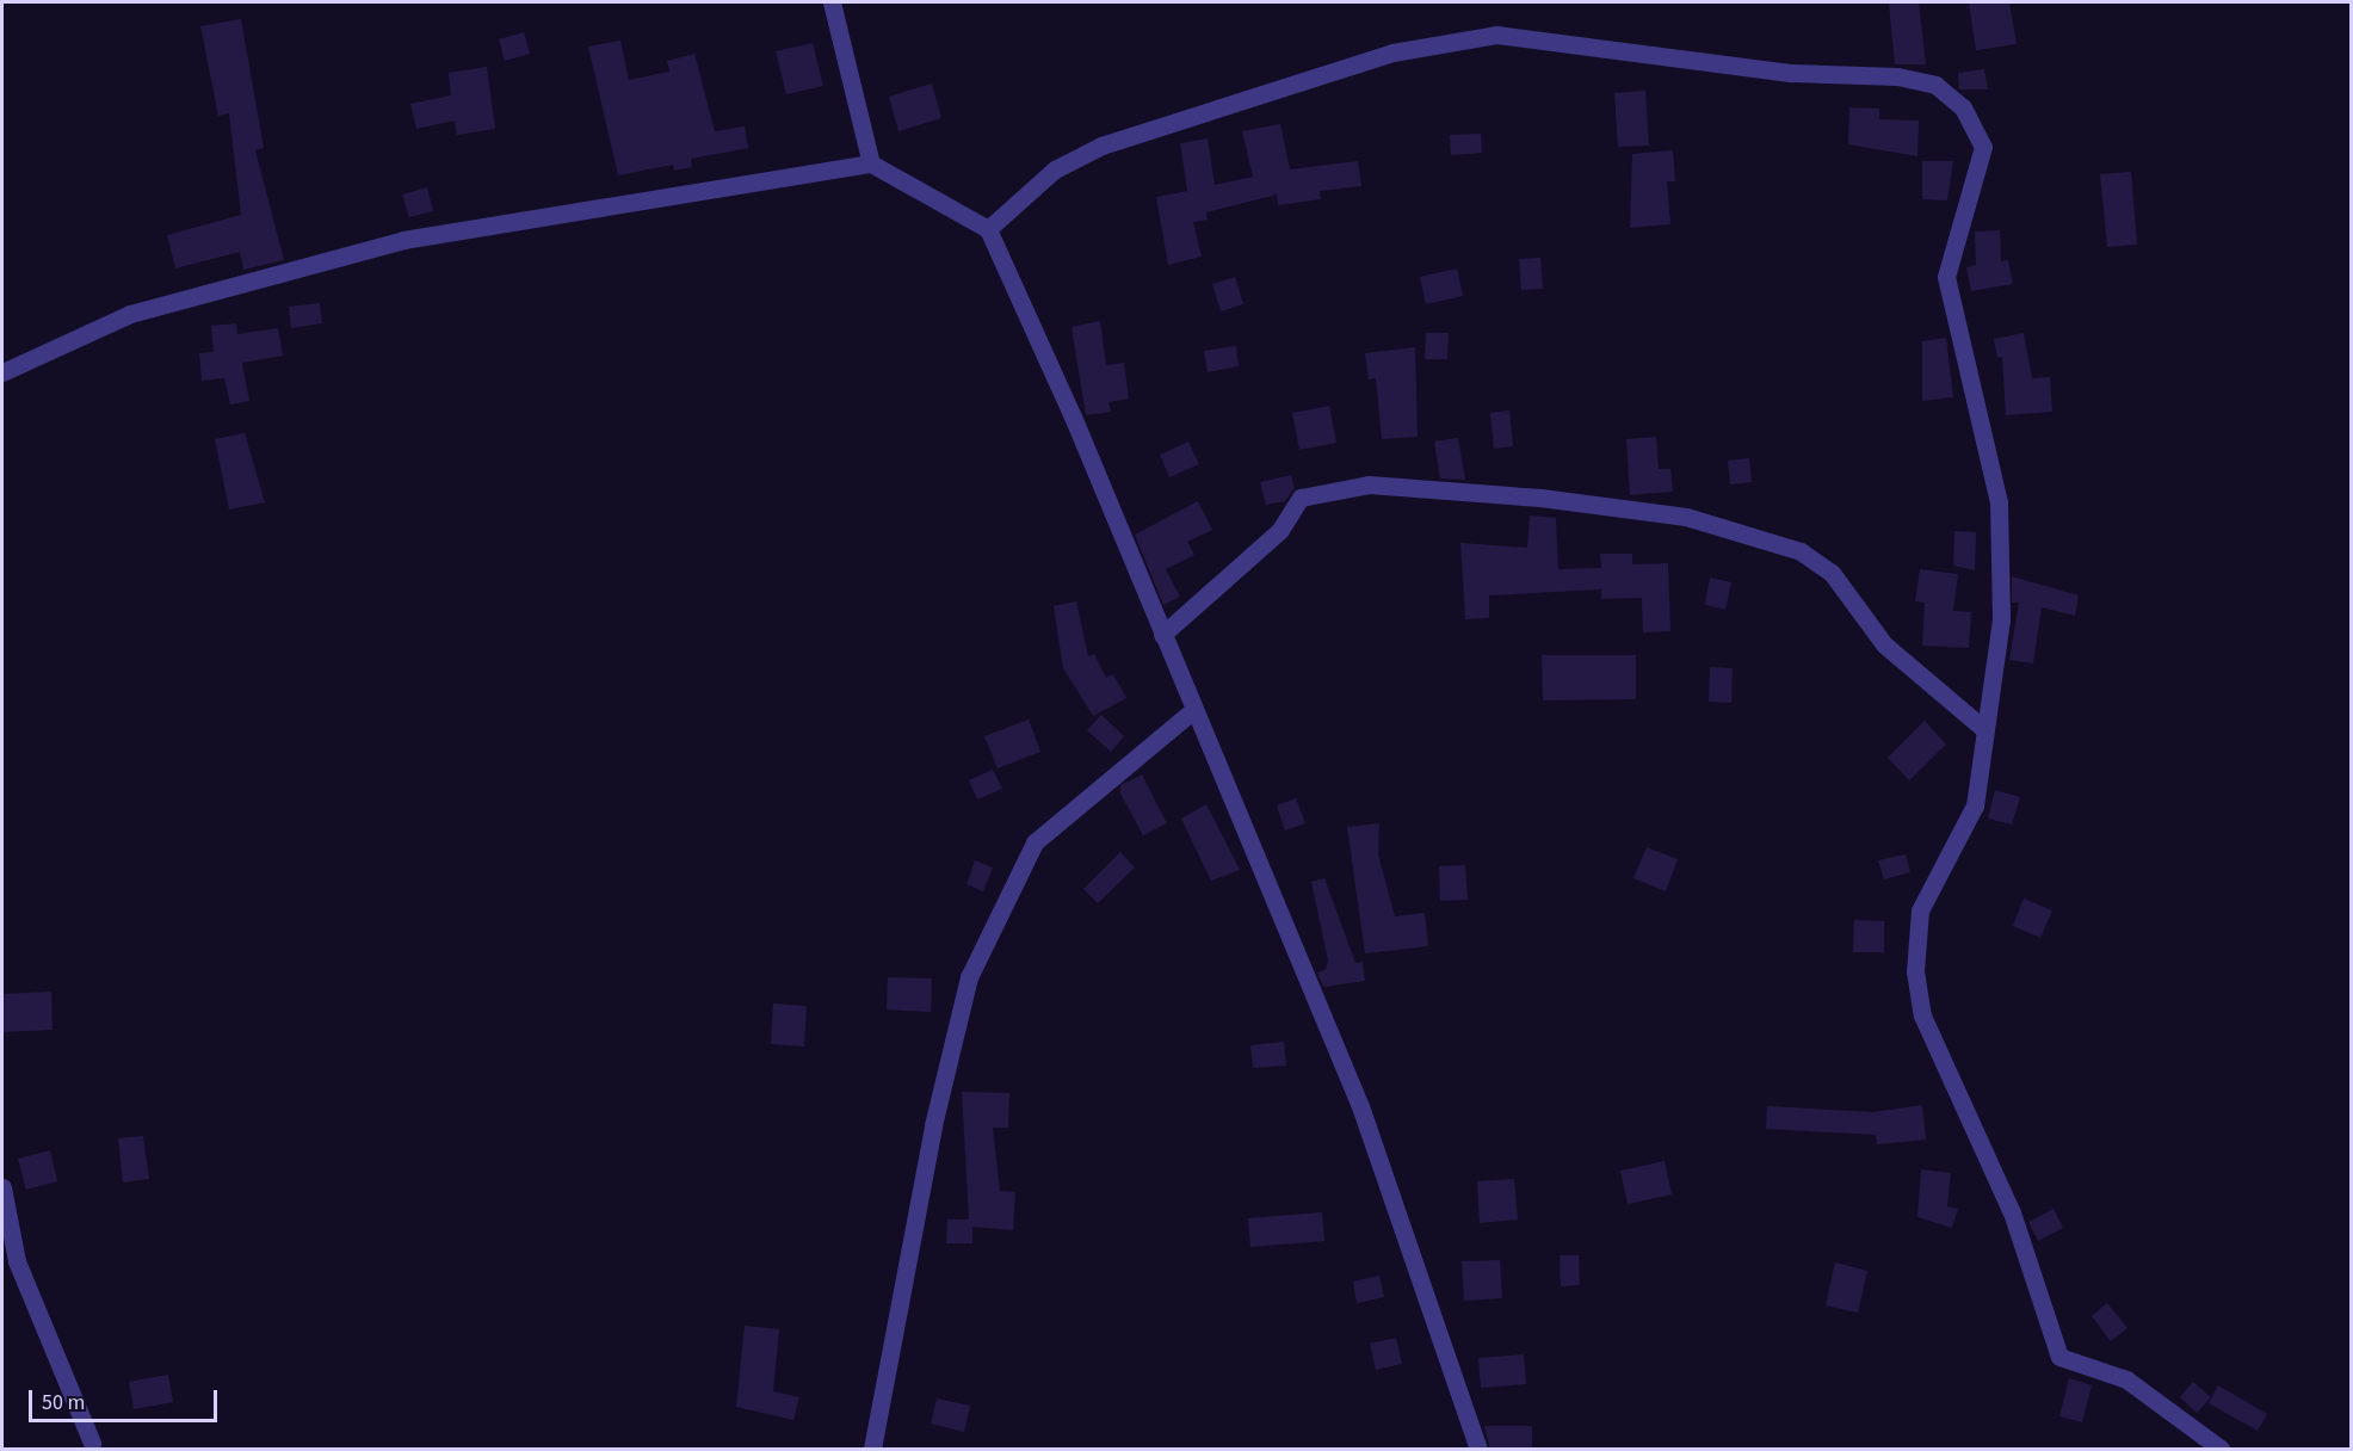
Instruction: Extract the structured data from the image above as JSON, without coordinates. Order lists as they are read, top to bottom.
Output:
{
  "scale_bar": "50 m"
}
